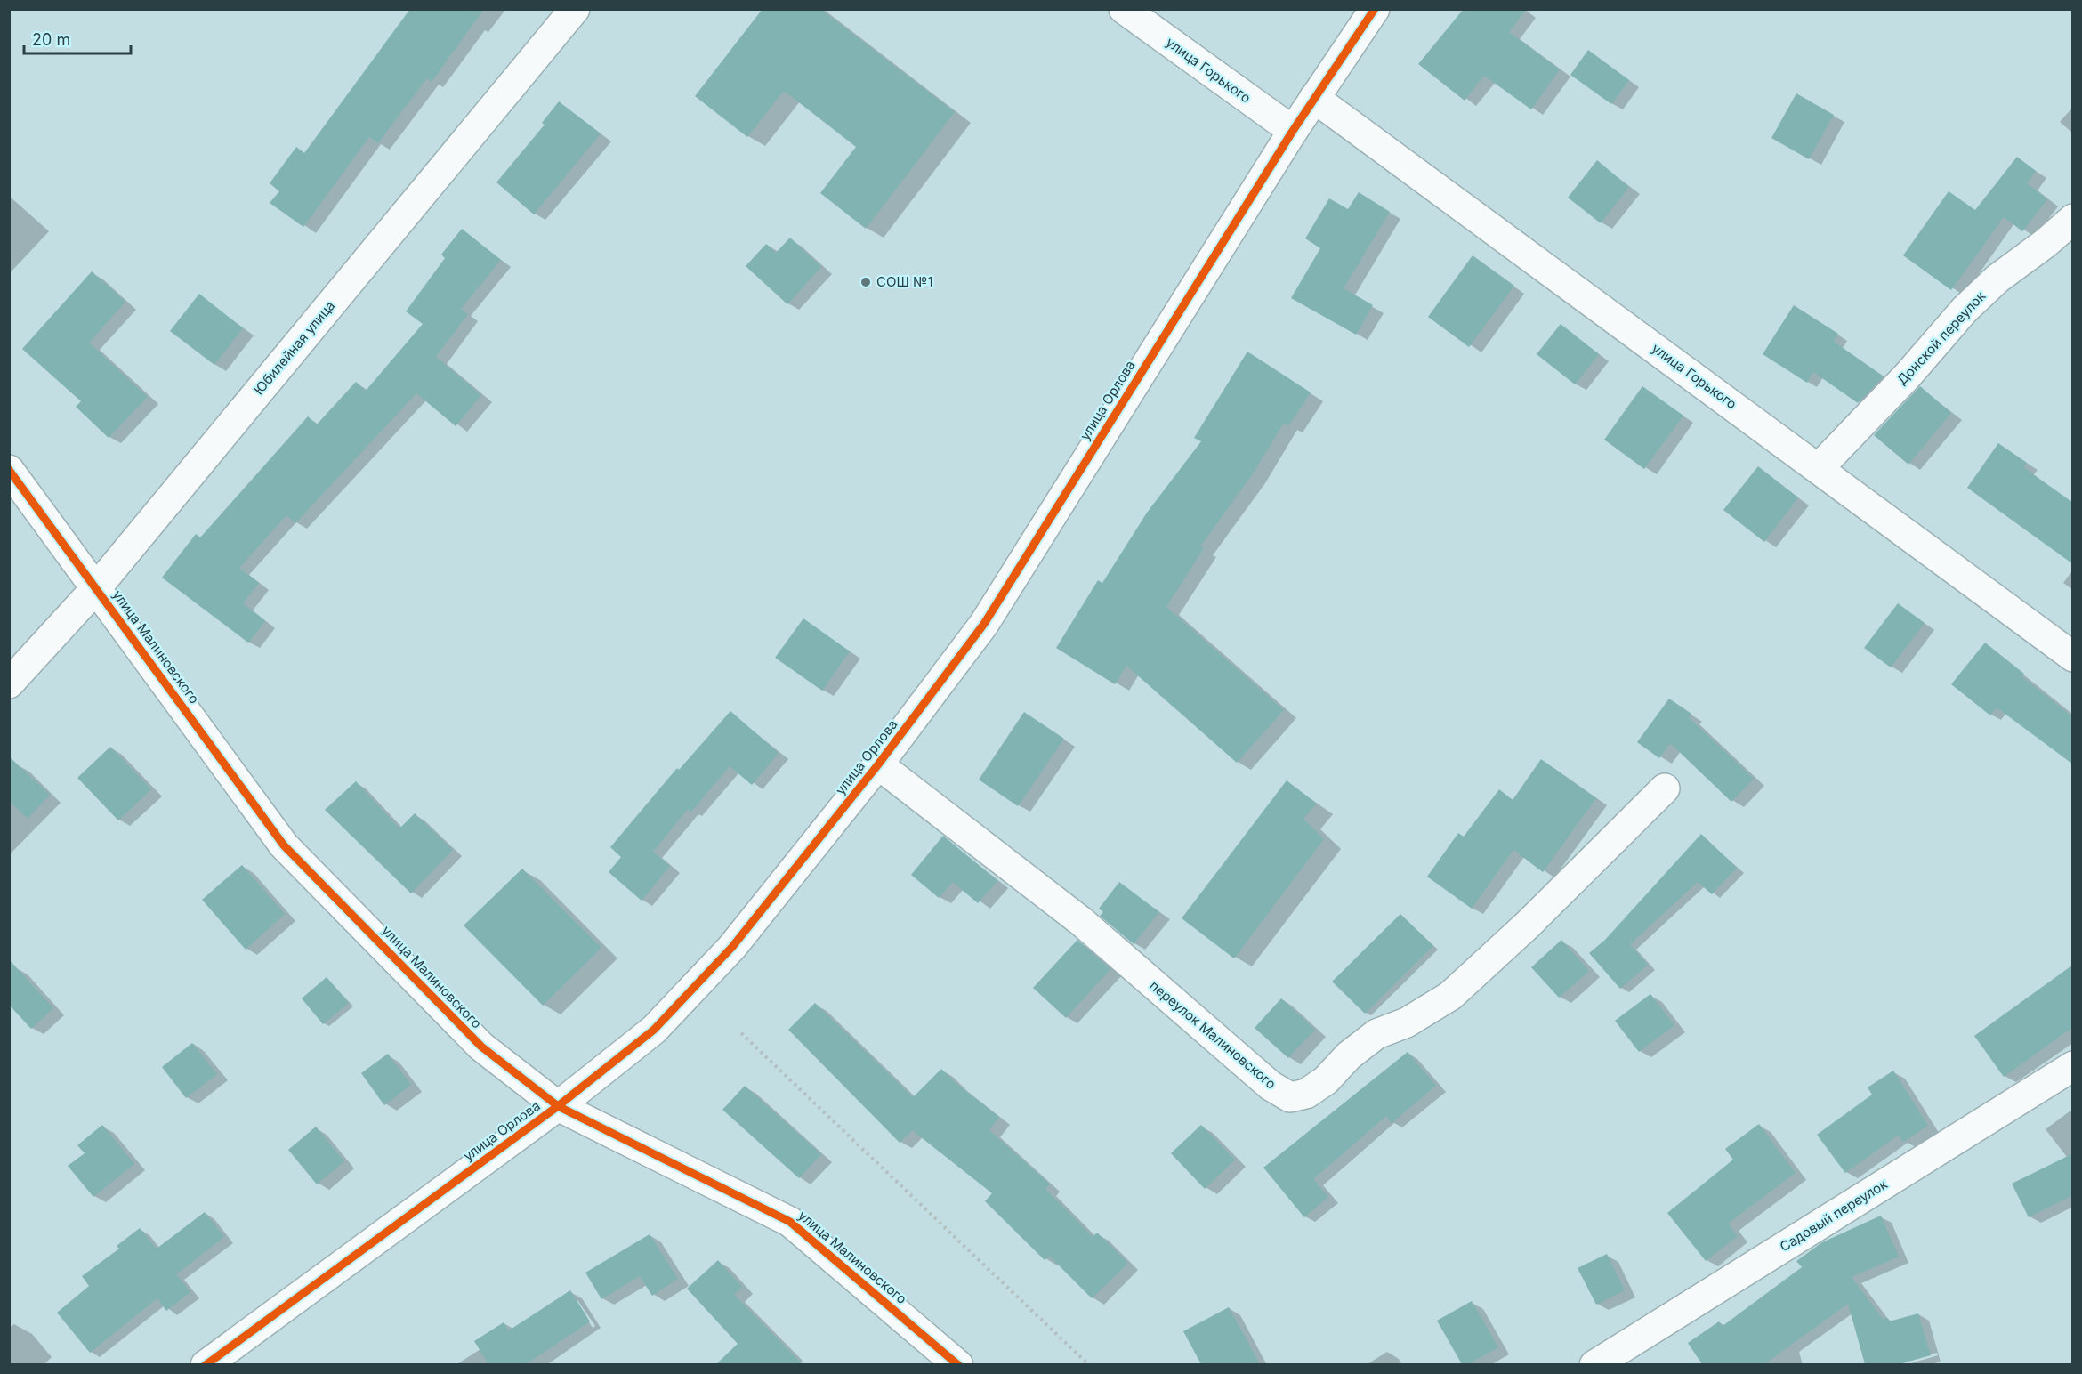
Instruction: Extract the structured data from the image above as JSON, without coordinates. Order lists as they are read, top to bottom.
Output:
{
  "streets": {
    "street": [
      "улица Горького",
      "Донской переулок",
      "Юбилейная улица",
      "улица Орлова",
      "улица Малиновского",
      "переулок Малиновского",
      "Садовый переулок"
    ]
  },
  "crossings": [
    ["улица Горького", "Донской переулок"],
    ["улица Горького", "улица Орлова"],
    ["Юбилейная улица", "улица Малиновского"],
    ["улица Орлова", "улица Малиновского"],
    ["улица Орлова", "переулок Малиновского"]
  ],
  "places": ["СОШ №1"],
  "scale_bar": "20 m"
}
